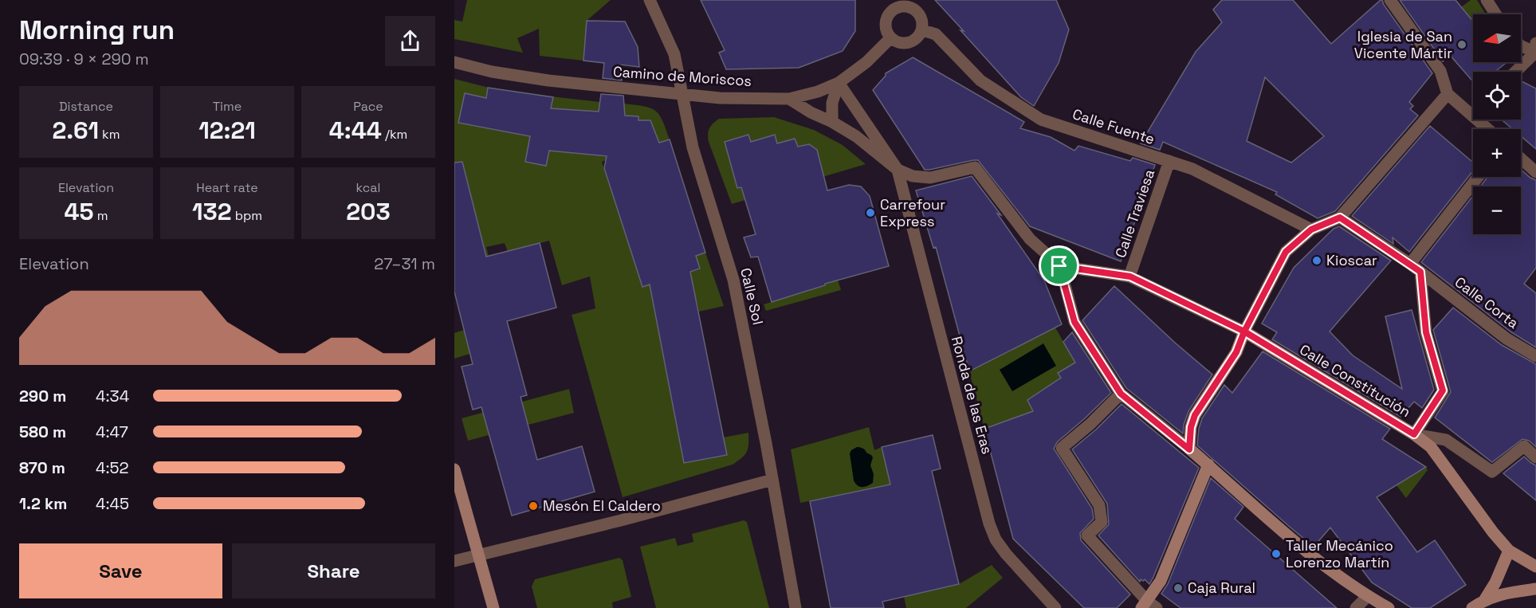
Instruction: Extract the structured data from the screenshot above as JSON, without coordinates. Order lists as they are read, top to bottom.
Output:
{
  "streets": {
    "street": [
      "Camino de Moriscos",
      "Calle Fuente",
      "Calle Traviesa",
      "Calle Sol",
      "Calle Corta",
      "Calle Constitución",
      "Ronda de las Eras"
    ]
  },
  "crossings": [
    ["Camino de Moriscos", "Calle Fuente"],
    ["Camino de Moriscos", "Calle Sol"],
    ["Camino de Moriscos", "Ronda de las Eras"],
    ["Calle Fuente", "Calle Traviesa"],
    ["Calle Traviesa", "Calle Constitución"]
  ],
  "places": [
    "Iglesia de San Vicente Mártir",
    "Carrefour Express",
    "Kioscar",
    "Mesón El Caldero",
    "Taller Mecánico Lorenzo Martín",
    "Caja Rural"
  ],
  "north": "left",
  "page": {
    "heading": ["Morning run", "09:39 · 9 × 290 m"],
    "map_buttons": ["+", "−"],
    "stats": [
      ["Distance", "2.61 km"],
      ["Time", "12:21"],
      ["Pace", "4:44 /km"],
      ["Elevation", "45 m"],
      ["Heart rate", "132 bpm"],
      ["kcal", "203"]
    ],
    "chart": ["Elevation", "27–31 m"],
    "list": [
      {
        "name": "290 m",
        "note": "4:34"
      },
      {
        "name": "580 m",
        "note": "4:47"
      },
      {
        "name": "870 m",
        "note": "4:52"
      },
      {
        "name": "1.2 km",
        "note": "4:45"
      }
    ],
    "buttons": ["Save", "Share"]
  }
}
